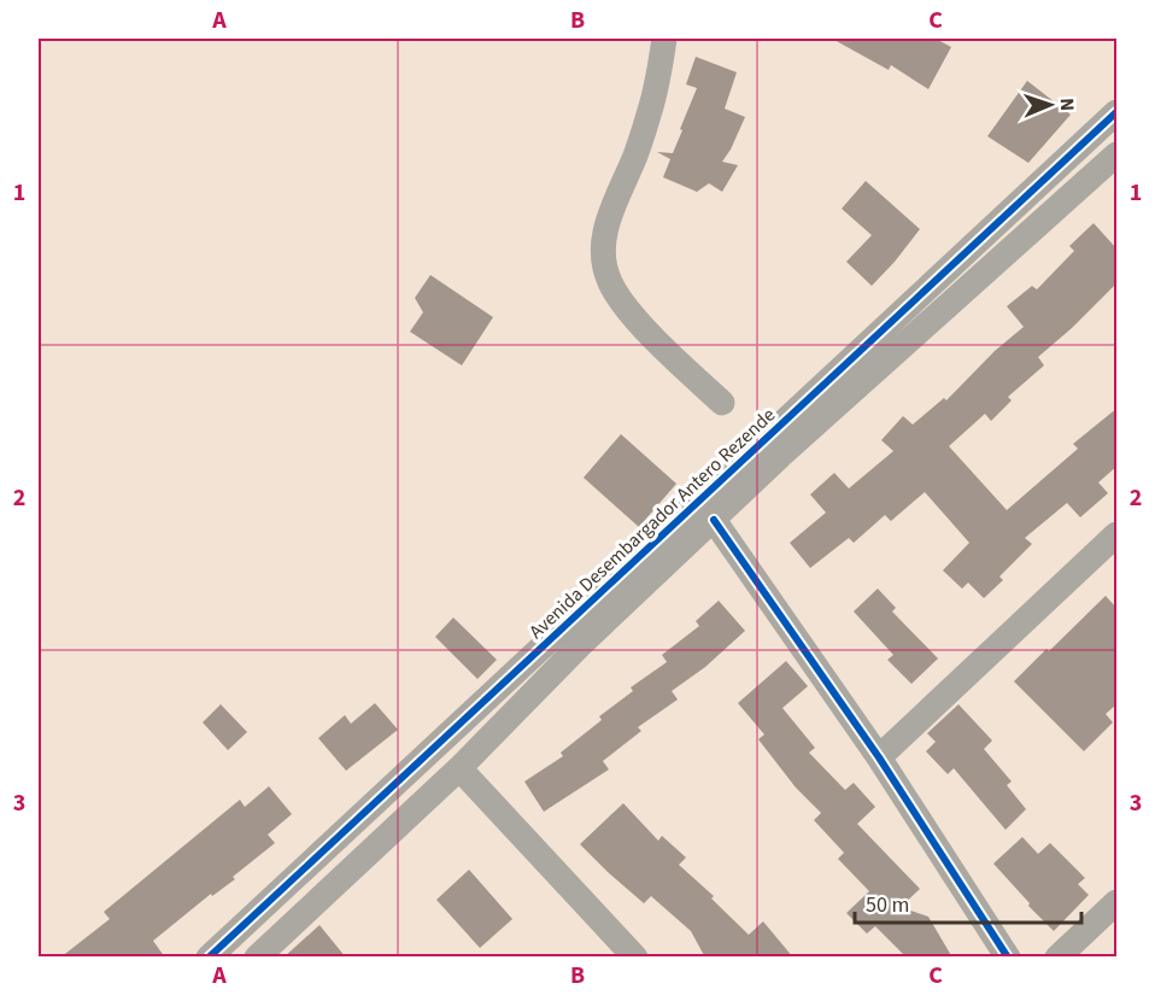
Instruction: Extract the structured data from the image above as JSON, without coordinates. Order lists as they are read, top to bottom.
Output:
{
  "streets": {
    "street": ["Avenida Desembargador Antero Rezende"]
  },
  "scale_bar": "50 m",
  "north": "right",
  "grid": {
    "columns": ["A", "B", "C"],
    "rows": ["1", "2", "3"]
  }
}
